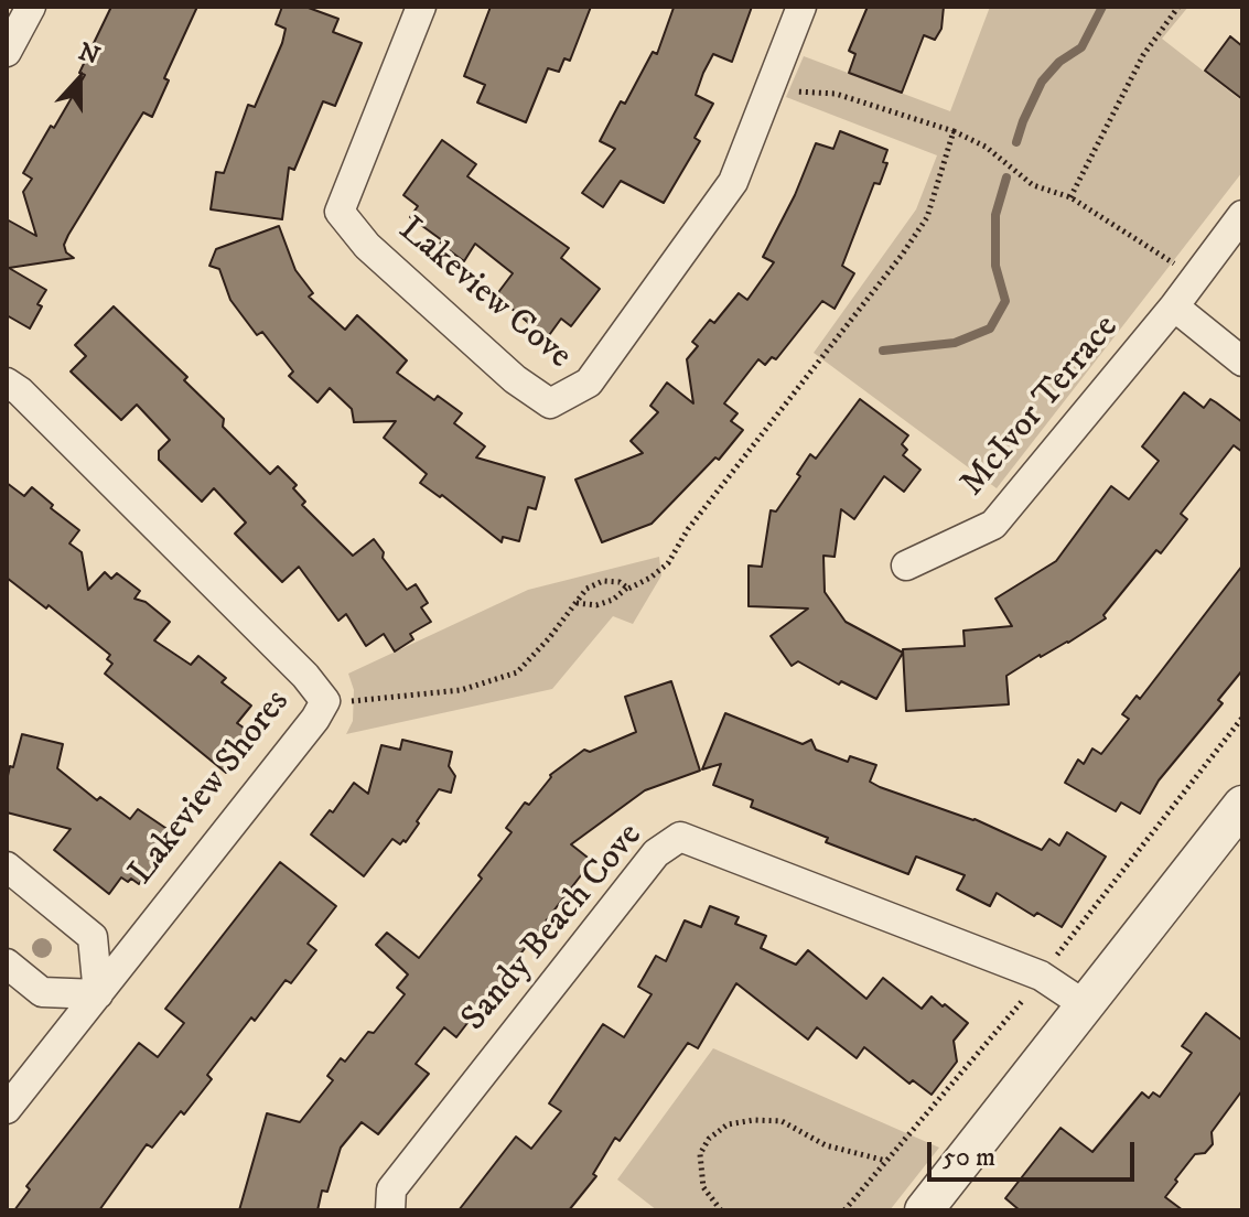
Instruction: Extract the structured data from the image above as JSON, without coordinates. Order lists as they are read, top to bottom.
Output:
{
  "streets": {
    "street": [
      "Lakeview Cove",
      "McIvor Terrace",
      "Lakeview Shores",
      "Sandy Beach Cove"
    ]
  },
  "scale_bar": "50 m",
  "north": "top"
}
